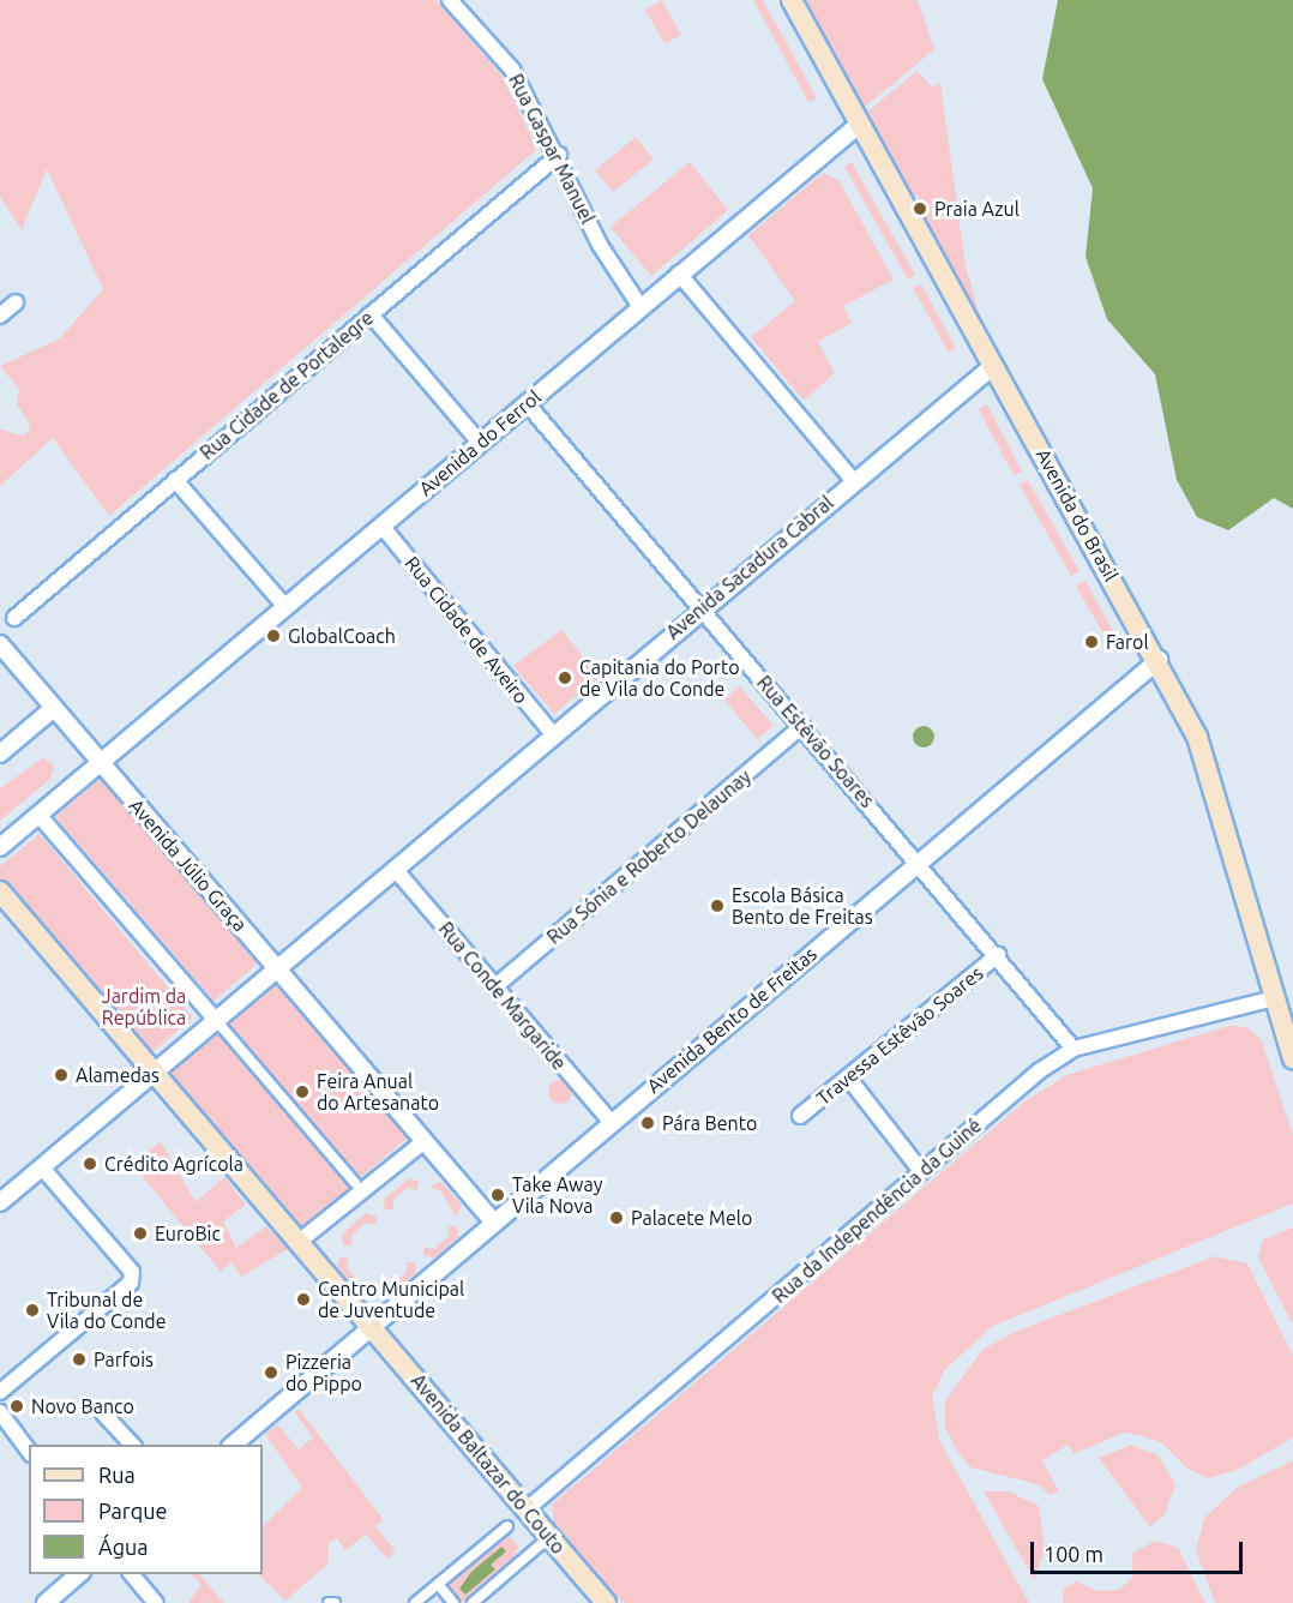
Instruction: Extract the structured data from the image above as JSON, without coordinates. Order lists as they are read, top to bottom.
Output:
{
  "streets": {
    "main road": ["Avenida do Brasil", "Avenida Baltazar do Couto"],
    "street": [
      "Rua Gaspar Manuel",
      "Rua Cidade de Portalegre",
      "Avenida do Ferrol",
      "Avenida Sacadura Cabral",
      "Rua Cidade de Aveiro",
      "Rua Estêvão Soares",
      "Rua Sónia e Roberto Delaunay",
      "Avenida Júlio Graça",
      "Rua Conde Margaride",
      "Avenida Bento de Freitas",
      "Travessa Estêvão Soares",
      "Rua da Independência da Guiné"
    ]
  },
  "crossings": [
    ["Rua Gaspar Manuel", "Rua Cidade de Portalegre"],
    ["Rua Gaspar Manuel", "Avenida do Ferrol"],
    ["Avenida do Ferrol", "Avenida do Brasil"],
    ["Avenida do Ferrol", "Rua Cidade de Aveiro"],
    ["Avenida do Ferrol", "Rua Estêvão Soares"],
    ["Avenida do Ferrol", "Avenida Júlio Graça"],
    ["Avenida do Brasil", "Avenida Sacadura Cabral"],
    ["Avenida do Brasil", "Avenida Bento de Freitas"],
    ["Avenida do Brasil", "Rua da Independência da Guiné"],
    ["Avenida Sacadura Cabral", "Rua Cidade de Aveiro"],
    ["Avenida Sacadura Cabral", "Rua Estêvão Soares"],
    ["Avenida Sacadura Cabral", "Avenida Júlio Graça"],
    ["Avenida Sacadura Cabral", "Rua Conde Margaride"],
    ["Rua Estêvão Soares", "Rua Sónia e Roberto Delaunay"],
    ["Rua Estêvão Soares", "Avenida Bento de Freitas"],
    ["Rua Estêvão Soares", "Travessa Estêvão Soares"],
    ["Rua Estêvão Soares", "Rua da Independência da Guiné"],
    ["Rua Sónia e Roberto Delaunay", "Rua Conde Margaride"],
    ["Avenida Júlio Graça", "Avenida Bento de Freitas"],
    ["Rua Conde Margaride", "Avenida Bento de Freitas"],
    ["Avenida Bento de Freitas", "Avenida Baltazar do Couto"],
    ["Rua da Independência da Guiné", "Avenida Baltazar do Couto"]
  ],
  "parks": ["Jardim da República"],
  "places": [
    "Praia Azul",
    "GlobalCoach",
    "Farol",
    "Capitania do Porto de Vila do Conde",
    "Escola Básica Bento de Freitas",
    "Alamedas",
    "Feira Anual do Artesanato",
    "Pára Bento",
    "Crédito Agrícola",
    "Take Away Vila Nova",
    "Palacete Melo",
    "EuroBic",
    "Centro Municipal de Juventude",
    "Tribunal de Vila do Conde",
    "Parfois",
    "Pizzeria do Pippo",
    "Novo Banco"
  ],
  "legend": ["Rua", "Parque", "Água"],
  "scale_bar": "100 m"
}
